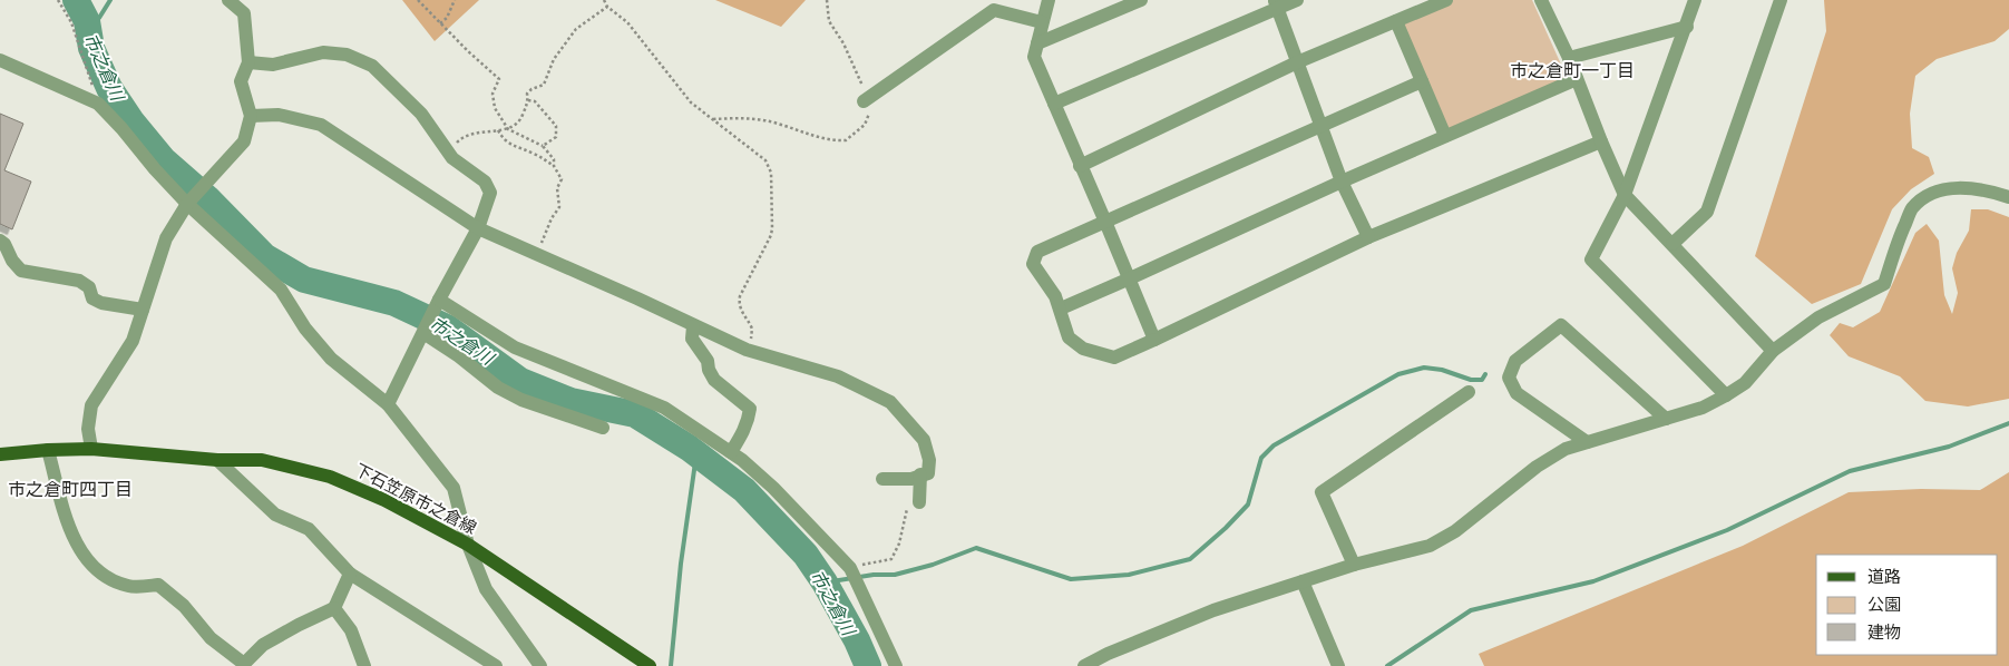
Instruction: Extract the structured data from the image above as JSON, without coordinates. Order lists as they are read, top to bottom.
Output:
{
  "streets": {
    "main road": ["下石笠原市之倉線"]
  },
  "districts": ["市之倉町一丁目", "市之倉町四丁目"],
  "water": ["市之倉川"],
  "legend": ["道路", "公園", "建物"]
}
